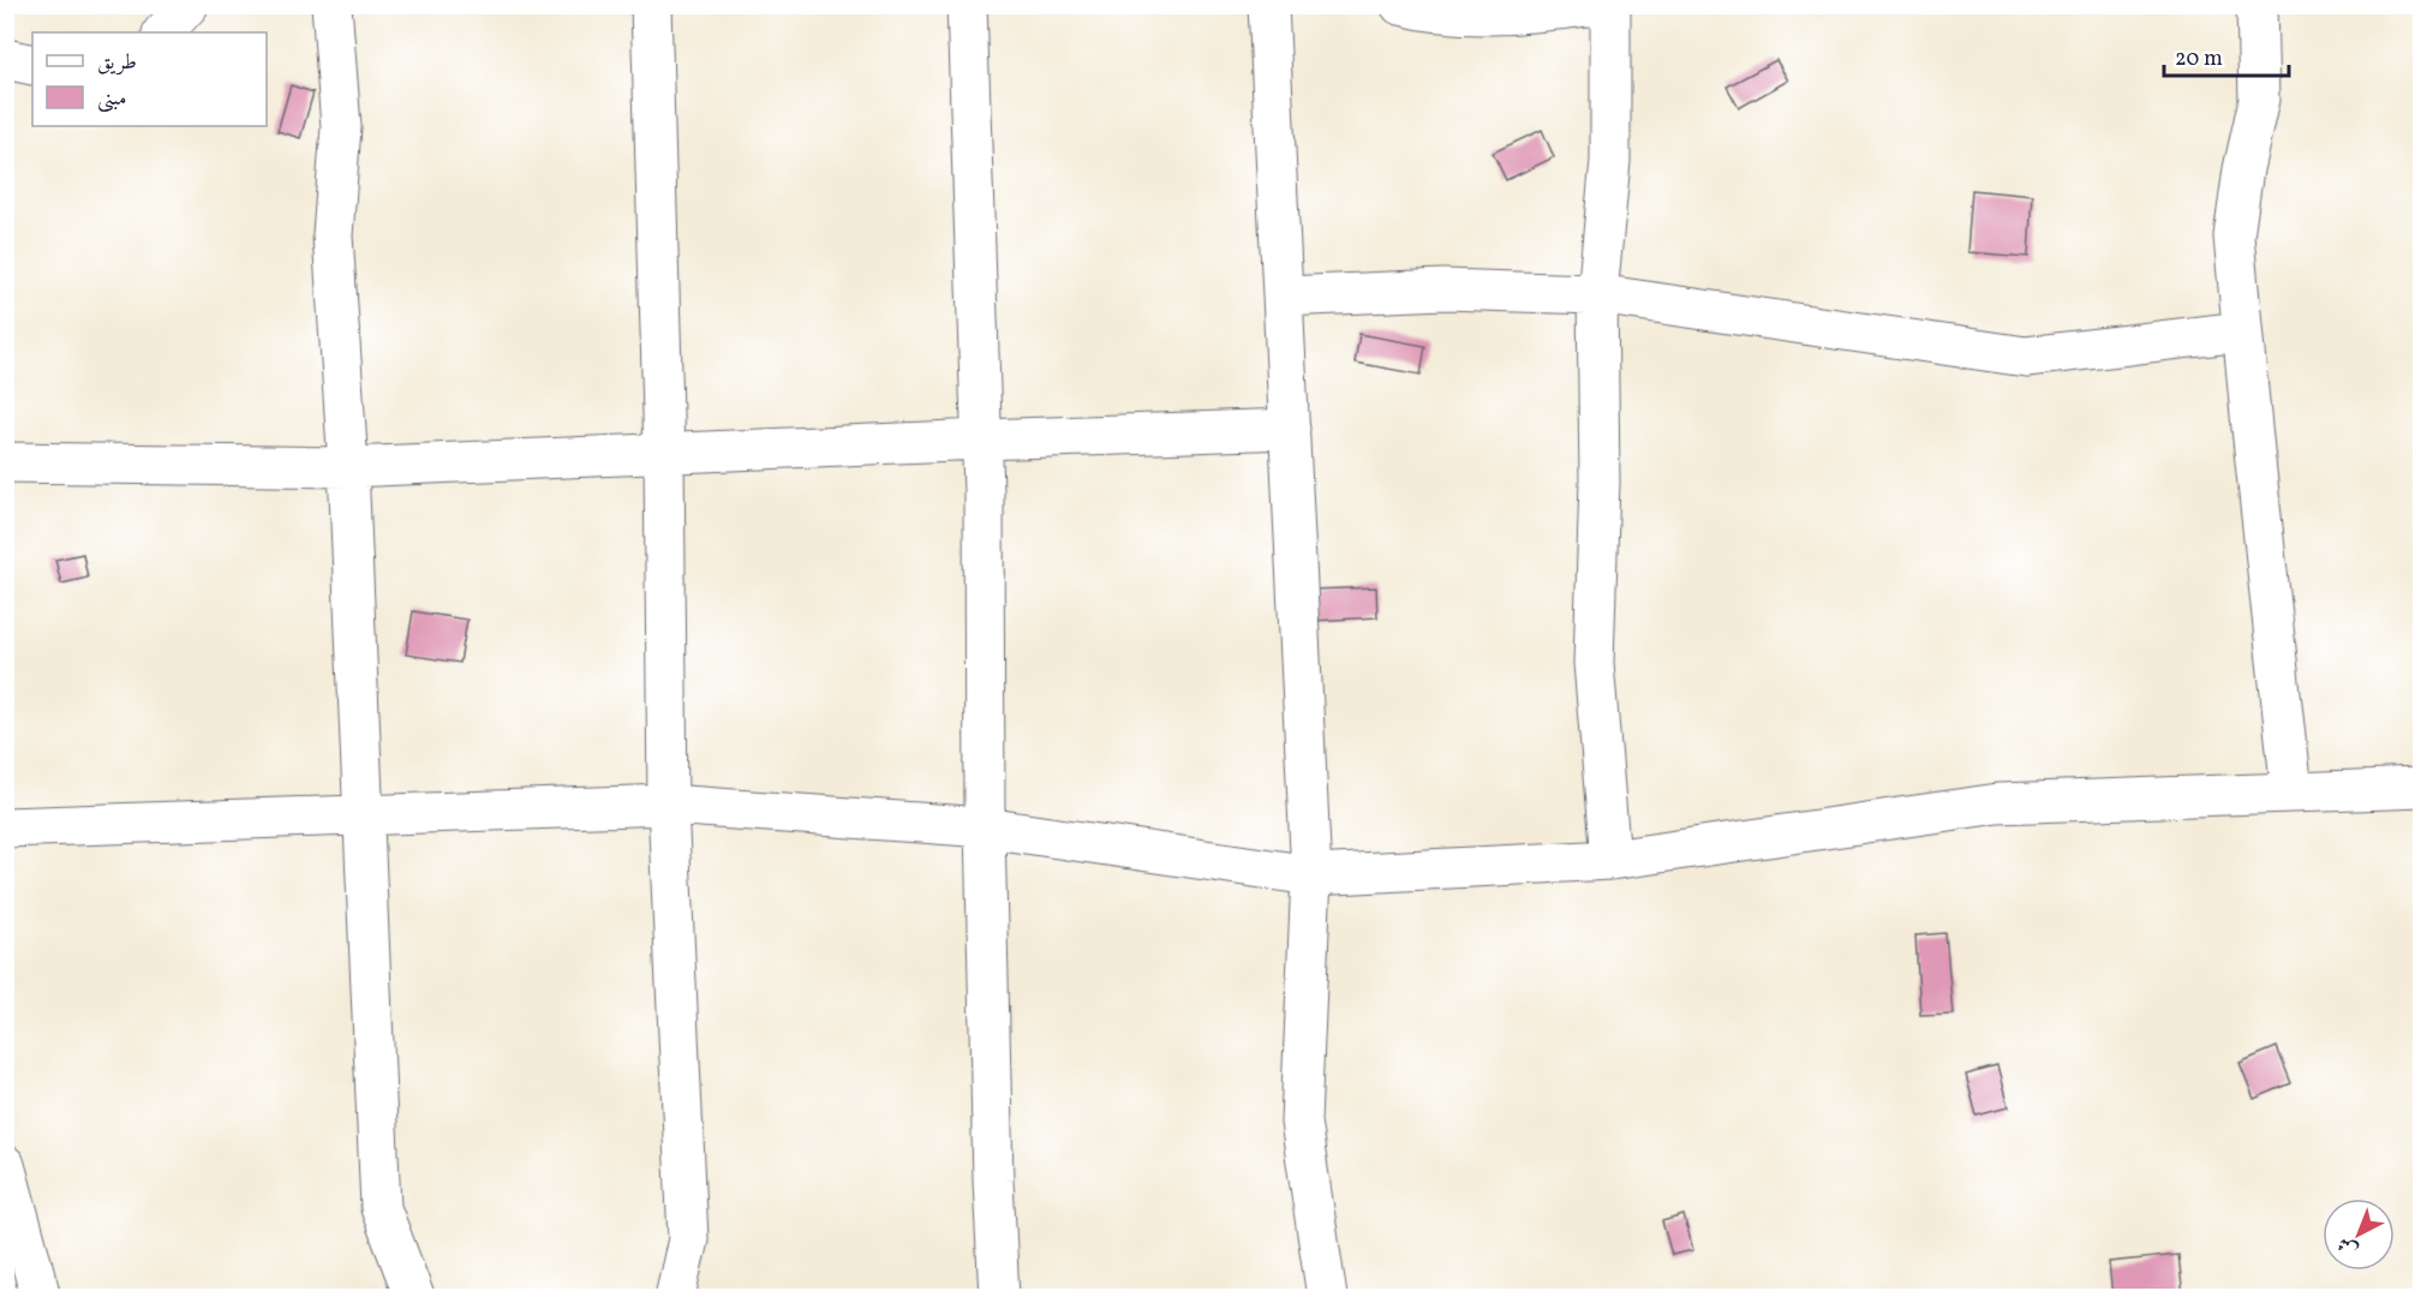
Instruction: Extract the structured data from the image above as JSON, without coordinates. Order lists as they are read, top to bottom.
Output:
{
  "legend": ["طريق", "مبنى"],
  "scale_bar": "20 m",
  "north": "bottom left"
}
